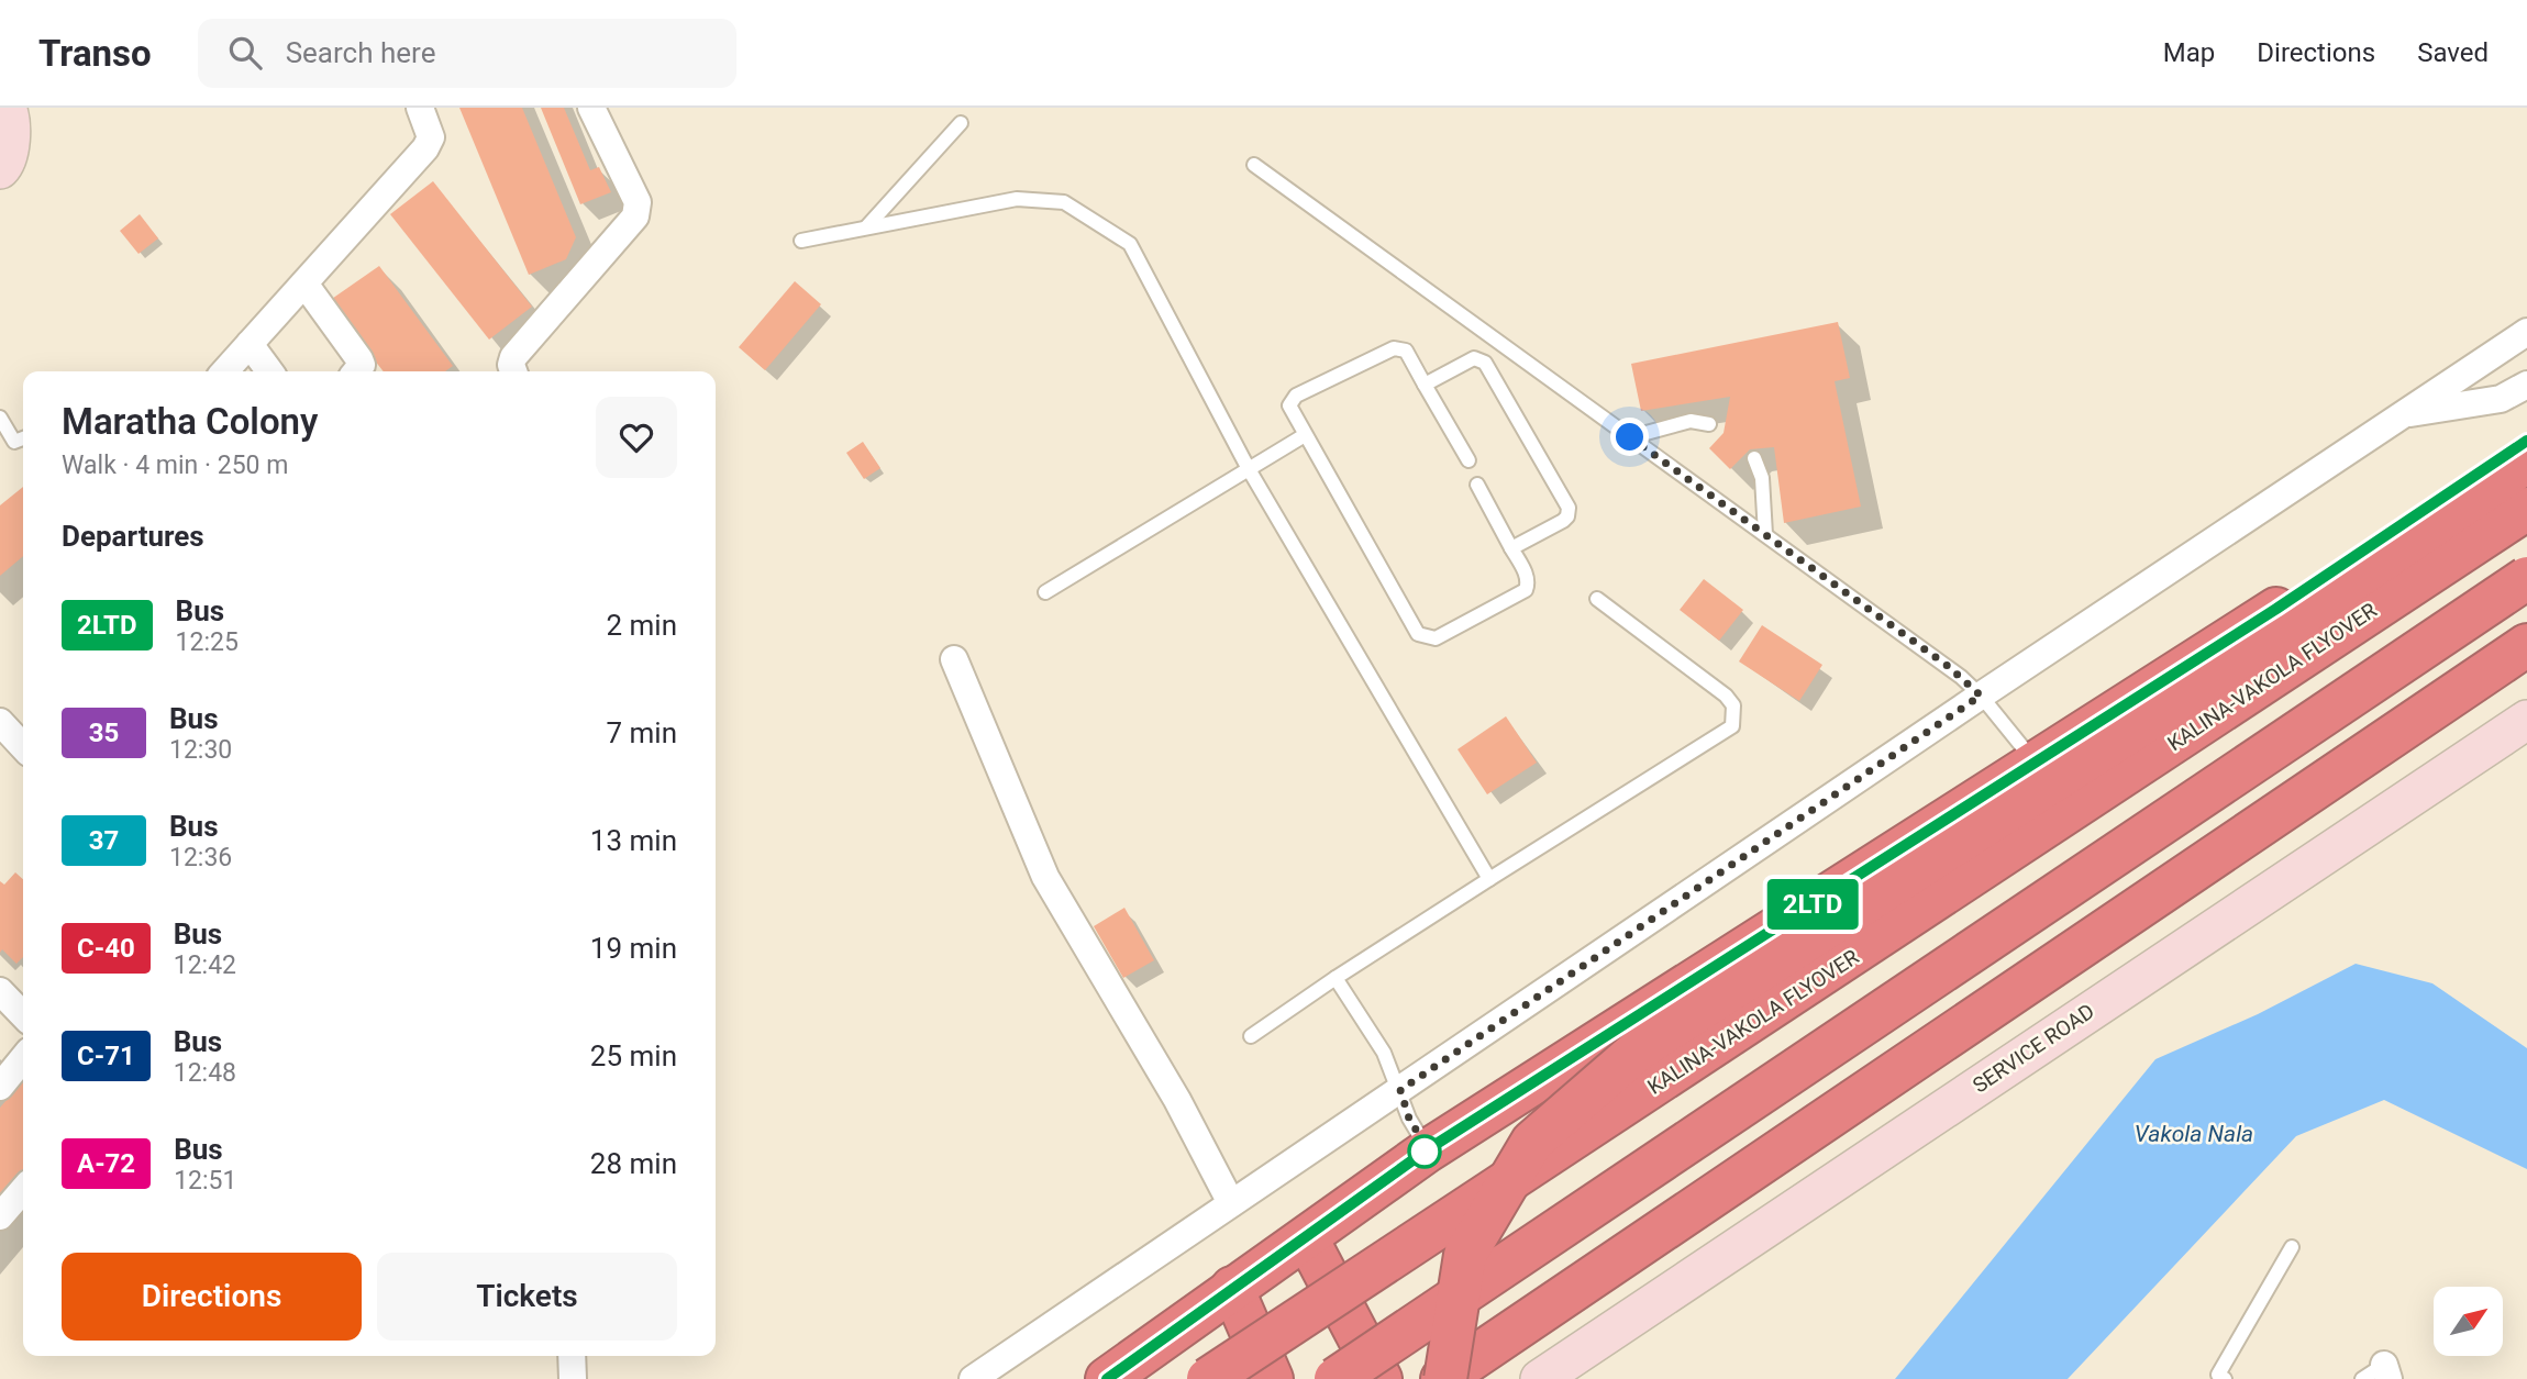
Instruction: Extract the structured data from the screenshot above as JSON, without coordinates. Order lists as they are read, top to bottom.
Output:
{
  "streets": {
    "highway": ["KALINA-VAKOLA FLYOVER"],
    "street": ["SERVICE ROAD"]
  },
  "water": ["Vakola Nala"],
  "lines": ["bus line 2LTD"],
  "north": "top right",
  "page": {
    "header": "Transo",
    "search": "Search here",
    "nav": ["Map", "Directions", "Saved"],
    "on_map": "2LTD",
    "heading": [
      ["Maratha Colony", "Walk · 4 min · 250 m"],
      "Departures"
    ],
    "list": [
      {
        "mark": "2LTD",
        "name": "Bus",
        "note": "12:25",
        "value": "2 min"
      },
      {
        "mark": "35",
        "name": "Bus",
        "note": "12:30",
        "value": "7 min"
      },
      {
        "mark": "37",
        "name": "Bus",
        "note": "12:36",
        "value": "13 min"
      },
      {
        "mark": "C-40",
        "name": "Bus",
        "note": "12:42",
        "value": "19 min"
      },
      {
        "mark": "C-71",
        "name": "Bus",
        "note": "12:48",
        "value": "25 min"
      },
      {
        "mark": "A-72",
        "name": "Bus",
        "note": "12:51",
        "value": "28 min"
      }
    ],
    "buttons": ["Directions", "Tickets"]
  }
}
